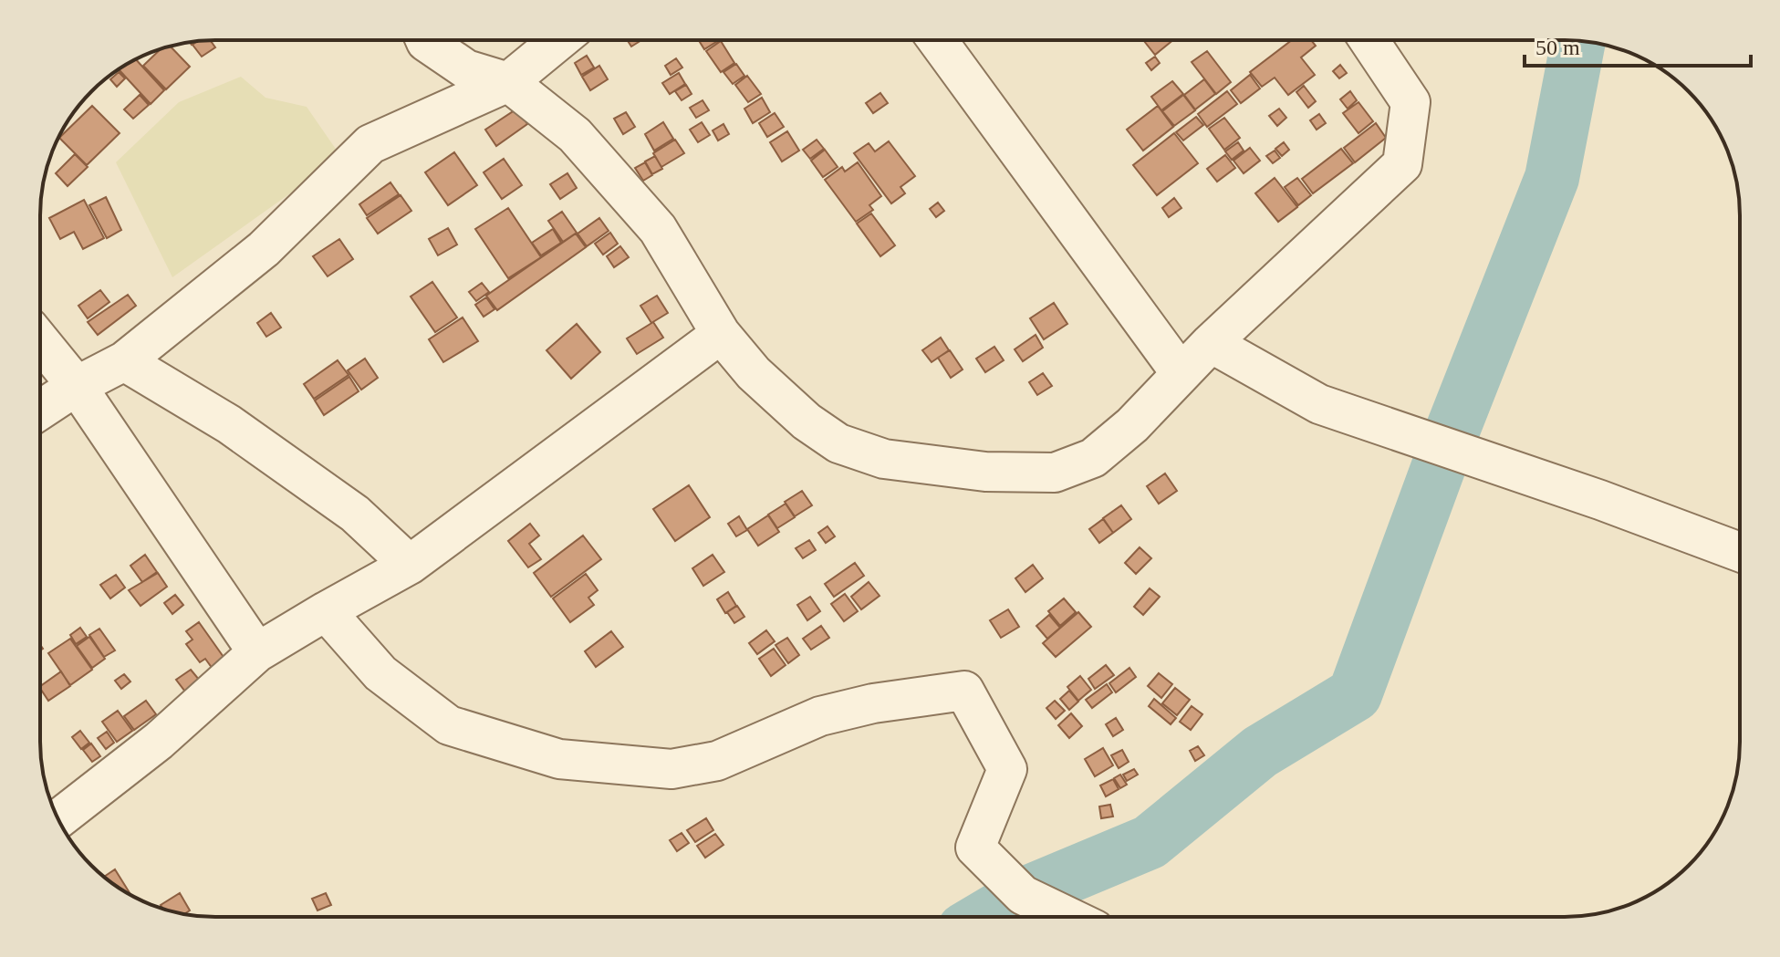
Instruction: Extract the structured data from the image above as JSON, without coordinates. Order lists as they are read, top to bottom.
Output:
{
  "scale_bar": "50 m"
}
